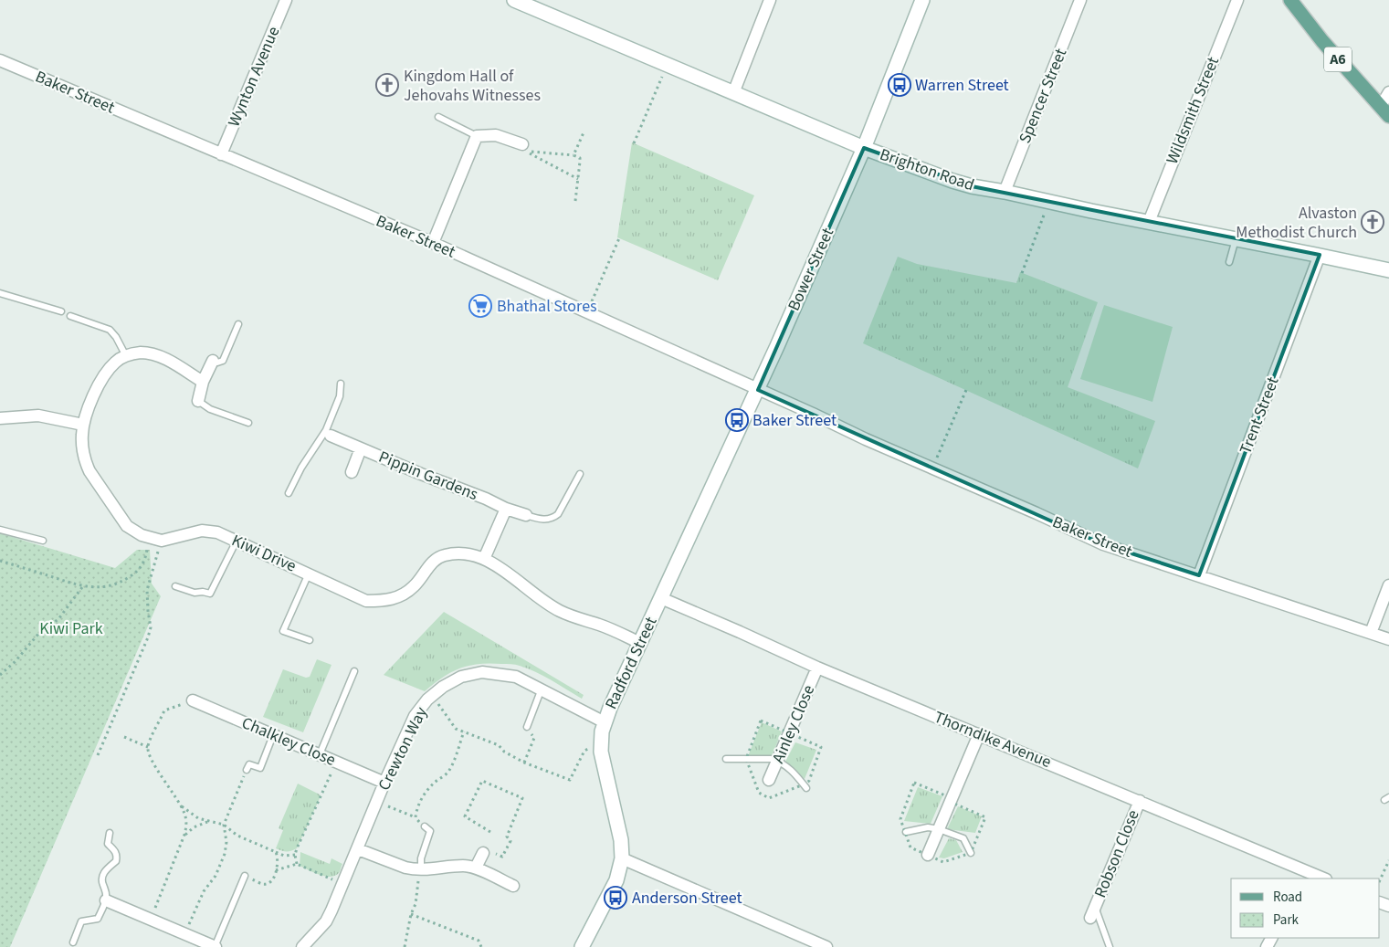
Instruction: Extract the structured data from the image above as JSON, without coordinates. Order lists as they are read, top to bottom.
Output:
{
  "streets": {
    "main road": ["A6"],
    "street": [
      "Wynton Avenue",
      "Baker Street",
      "Spencer Street",
      "Wildsmith Street",
      "Brighton Road",
      "Bower Street",
      "Trent Street",
      "Pippin Gardens",
      "Kiwi Drive",
      "Radford Street",
      "Ainley Close",
      "Thorndike Avenue",
      "Chalkley Close",
      "Crewton Way",
      "Robson Close"
    ]
  },
  "crossings": [
    ["Wynton Avenue", "Baker Street"],
    ["Baker Street", "Bower Street"],
    ["Baker Street", "Trent Street"],
    ["Baker Street", "Radford Street"],
    ["Spencer Street", "Brighton Road"],
    ["Wildsmith Street", "Brighton Road"],
    ["Brighton Road", "Bower Street"],
    ["Brighton Road", "Trent Street"],
    ["Bower Street", "Radford Street"],
    ["Kiwi Drive", "Radford Street"],
    ["Radford Street", "Thorndike Avenue"],
    ["Radford Street", "Crewton Way"],
    ["Ainley Close", "Thorndike Avenue"],
    ["Thorndike Avenue", "Robson Close"],
    ["Chalkley Close", "Crewton Way"]
  ],
  "parks": ["Kiwi Park"],
  "places": {
    "church": ["Kingdom Hall of Jehovahs Witnesses", "Alvaston Methodist Church"],
    "bus stop": ["Warren Street", "Baker Street", "Anderson Street"],
    "supermarket": ["Bhathal Stores"]
  },
  "legend": ["Road", "Park"]
}
